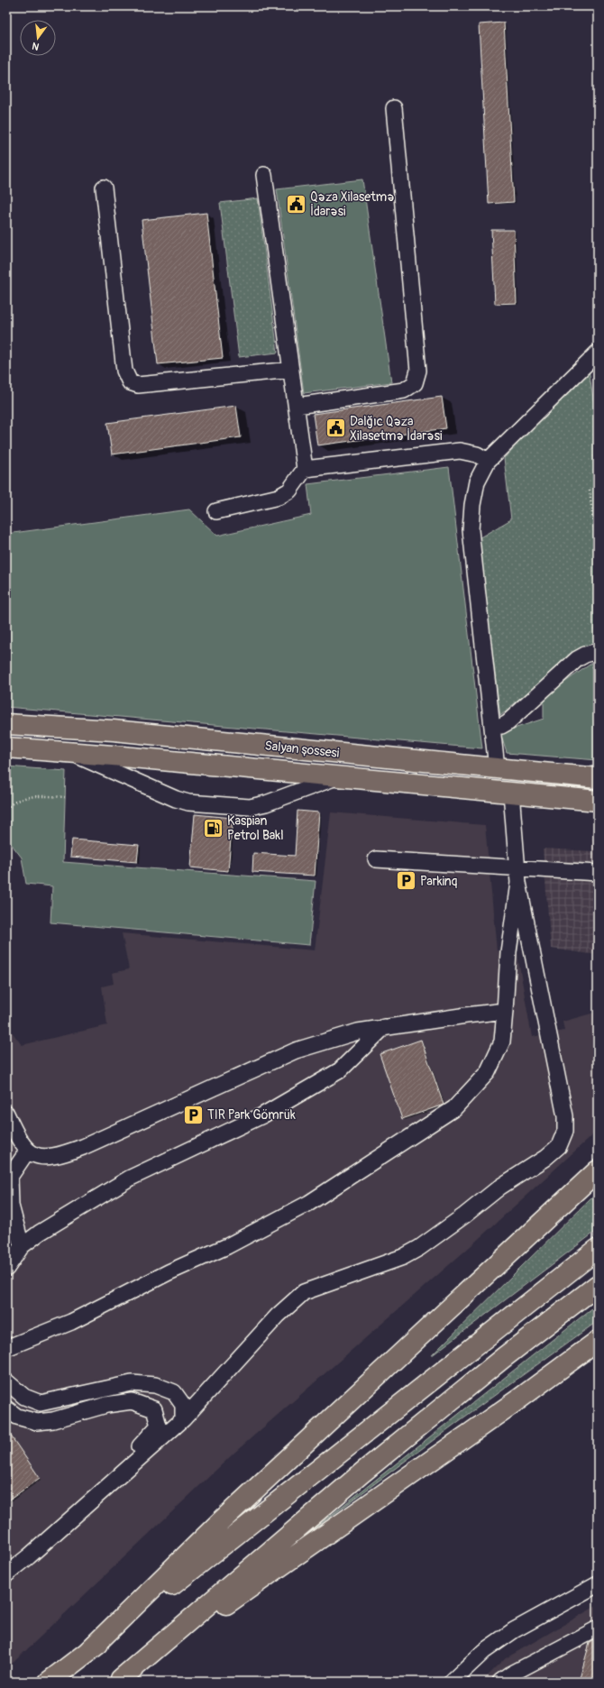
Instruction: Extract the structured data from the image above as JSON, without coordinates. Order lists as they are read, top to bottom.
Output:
{
  "streets": {
    "highway": ["Salyan şossesi"]
  },
  "places": {
    "public building": ["Qəza Xilasetmə İdarəsi", "Dalğıc Qəza Xilasetmə İdarəsi"],
    "fuel station": ["Kaspian Petrol Bakl"],
    "parking": ["Parkinq", "TIR Park Gömrük"]
  },
  "north": "bottom"
}
